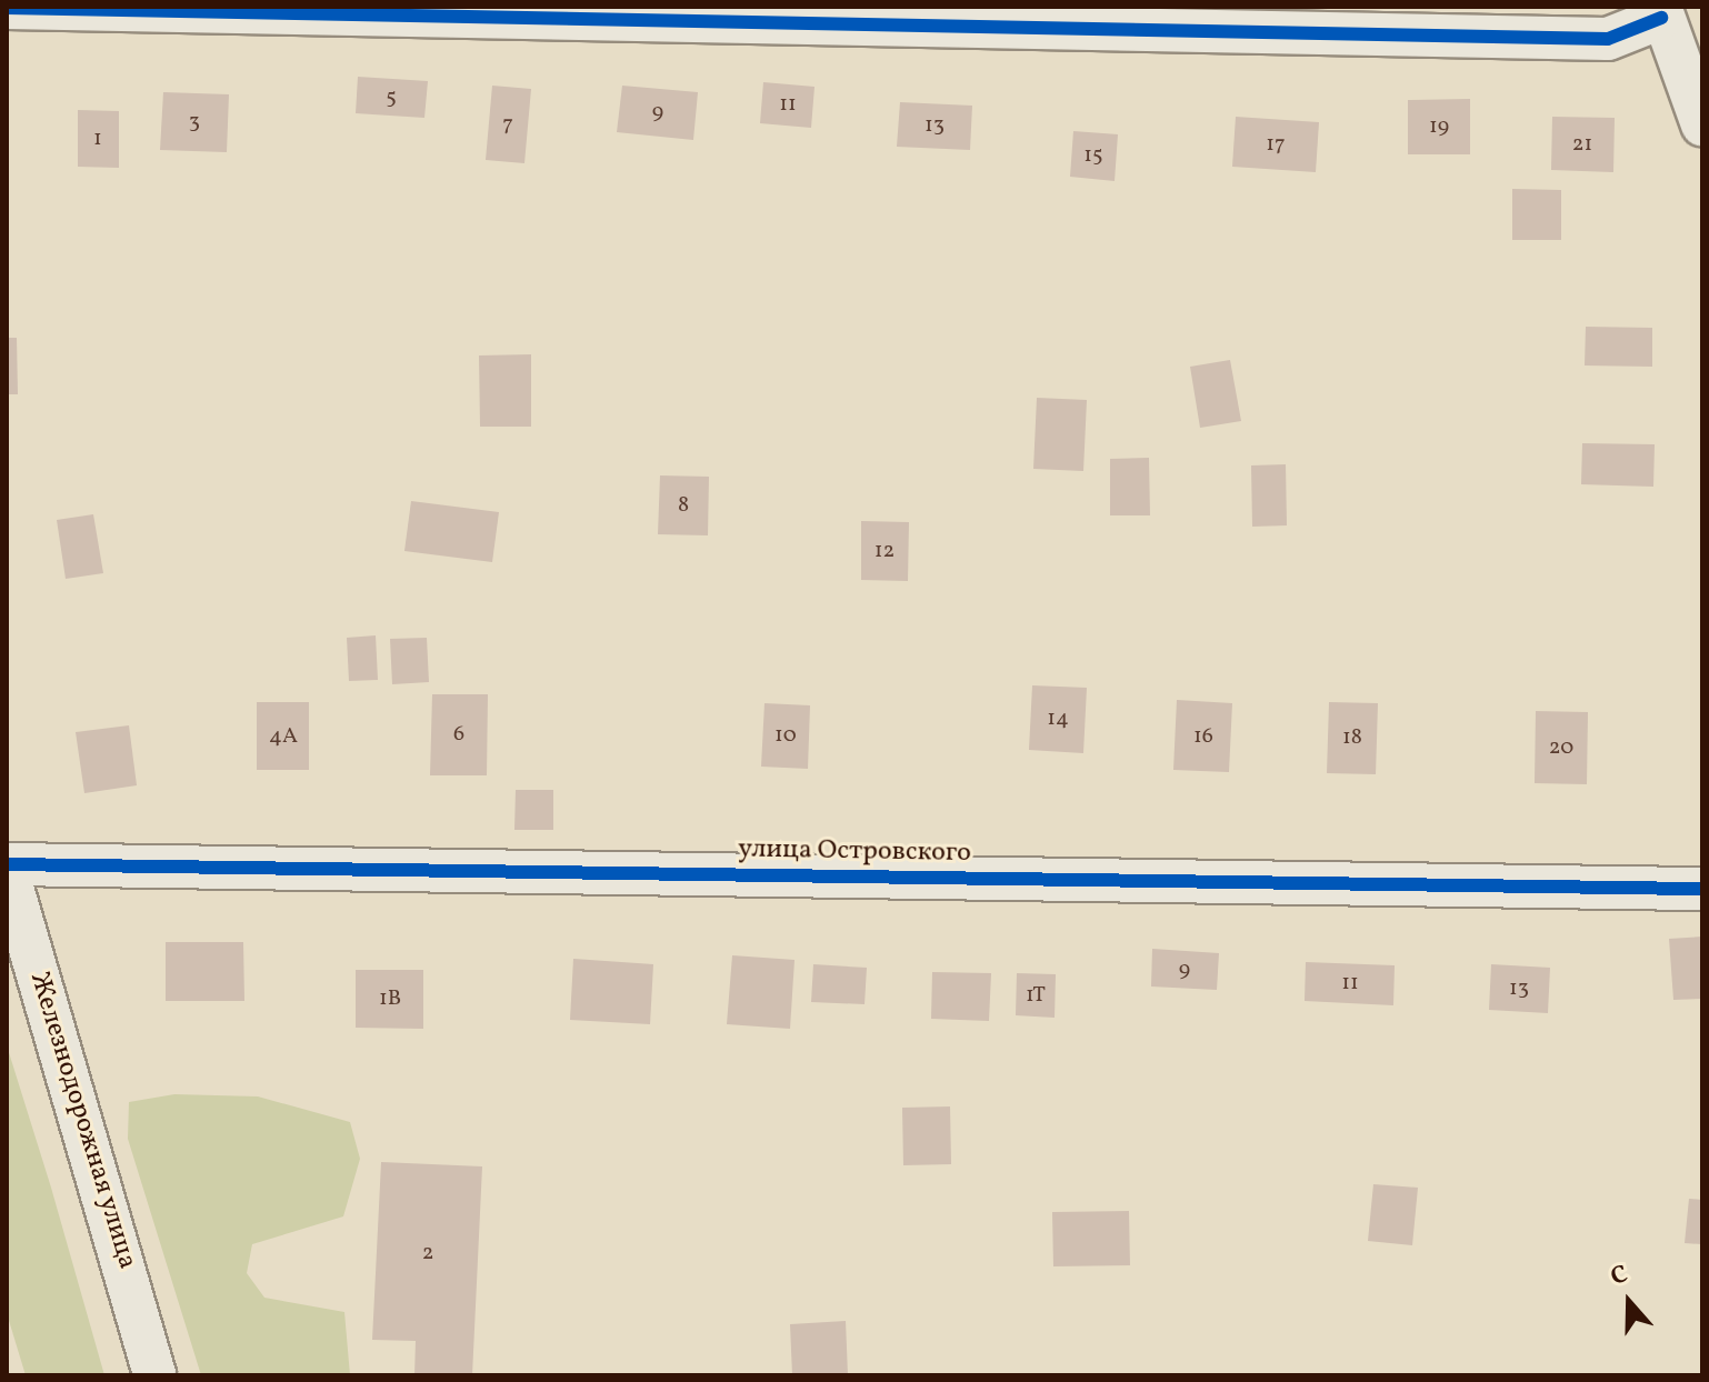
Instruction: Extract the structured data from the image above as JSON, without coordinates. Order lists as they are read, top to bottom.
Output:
{
  "streets": {
    "street": ["улица Островского", "Железнодорожная улица"]
  },
  "crossings": [
    ["улица Островского", "Железнодорожная улица"]
  ],
  "house_numbers": [
    "5",
    "11",
    "9",
    "3",
    "7",
    "13",
    "19",
    "1",
    "17",
    "21",
    "15",
    "8",
    "12",
    "14",
    "6",
    "10",
    "4А",
    "16",
    "18",
    "20",
    "9",
    "11",
    "13",
    "1Т",
    "1В",
    "2"
  ],
  "north": "top"
}
